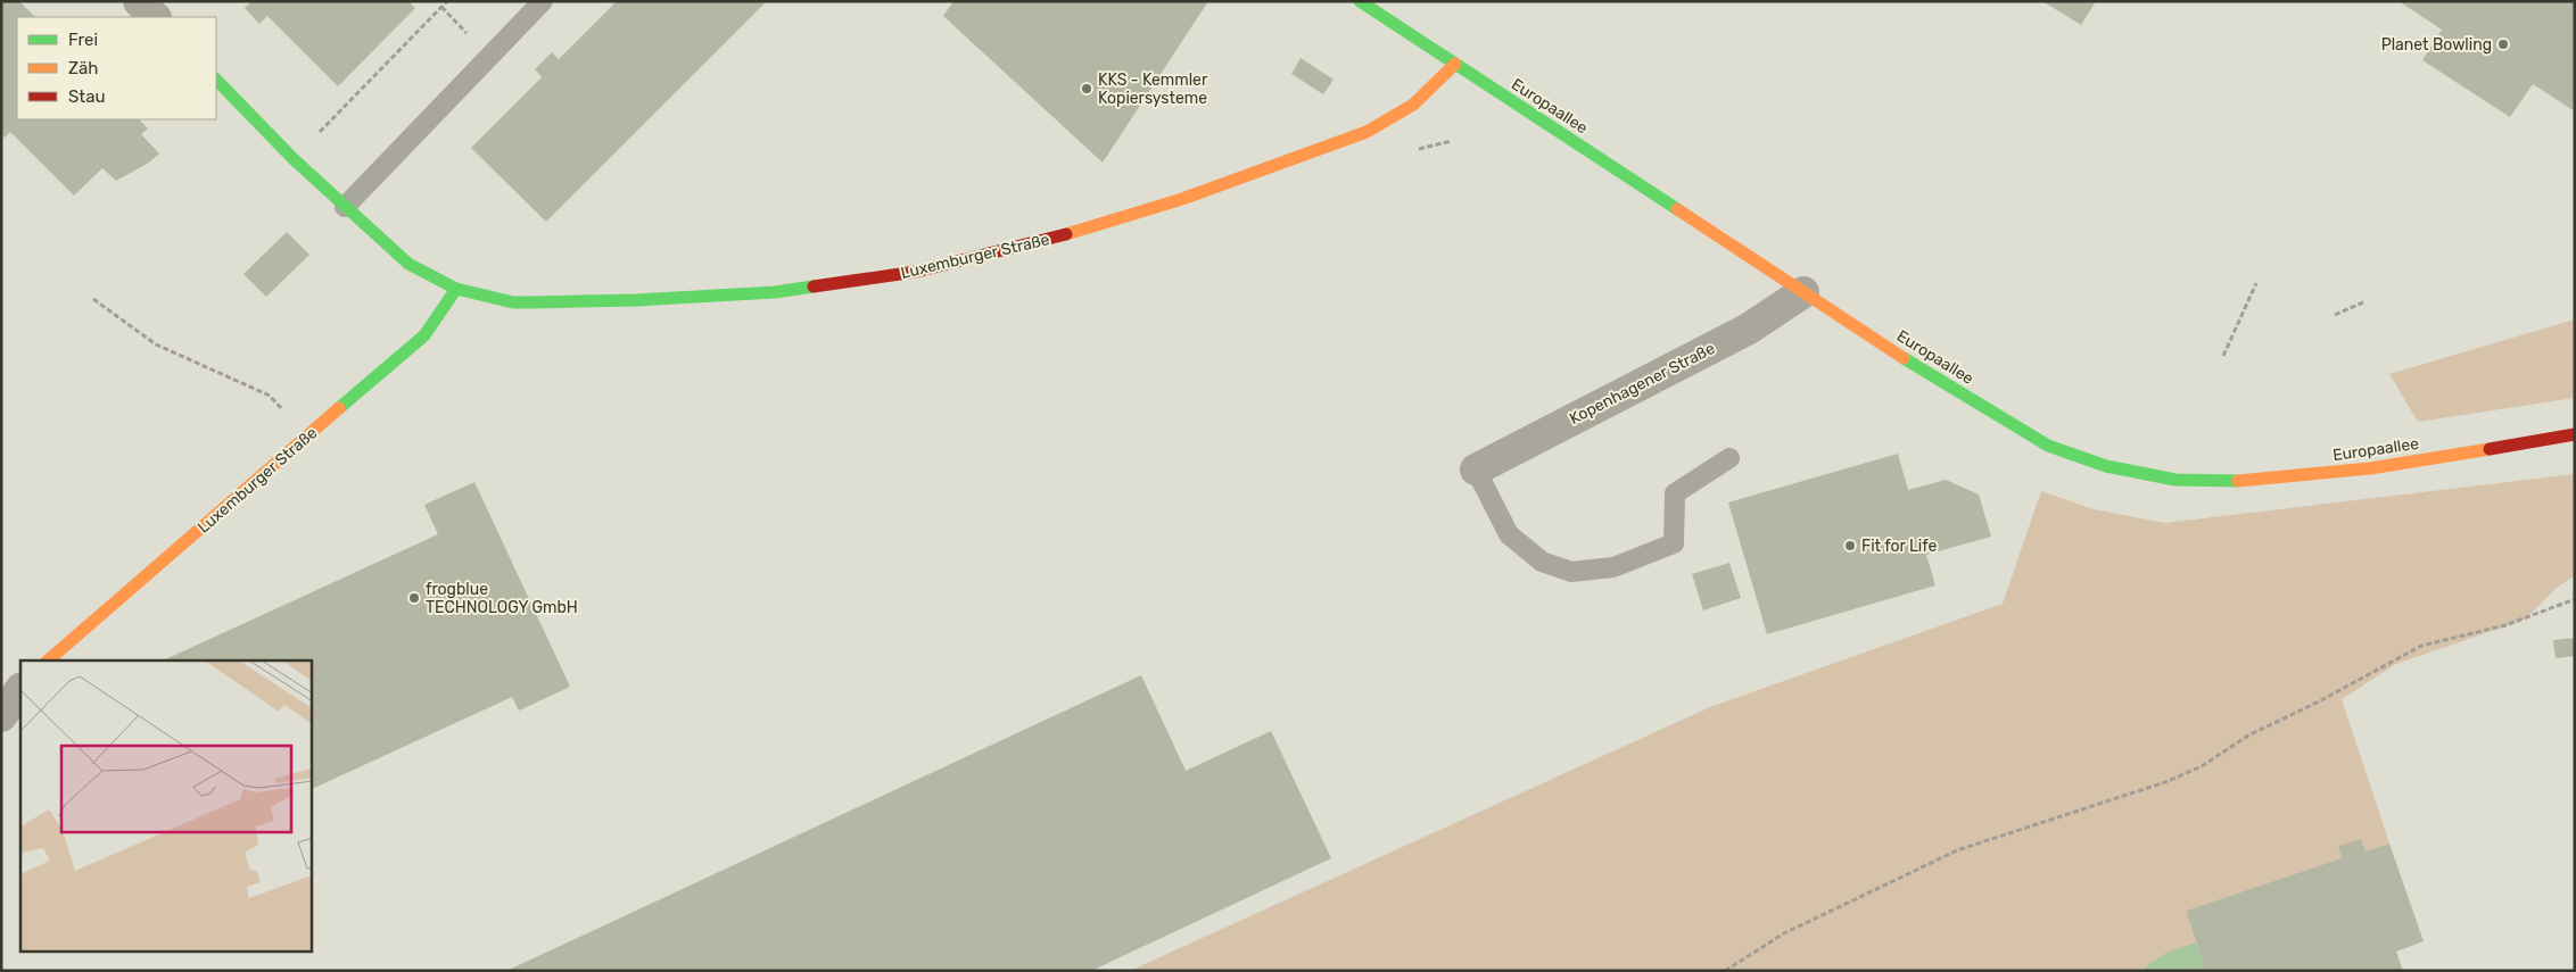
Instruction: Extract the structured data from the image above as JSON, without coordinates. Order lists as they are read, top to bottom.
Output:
{
  "streets": {
    "street": ["Europaallee", "Luxemburger Straße", "Kopenhagener Straße"]
  },
  "crossings": [
    ["Europaallee", "Luxemburger Straße"],
    ["Europaallee", "Kopenhagener Straße"]
  ],
  "places": [
    "Planet Bowling",
    "KKS - Kemmler Kopiersysteme",
    "Fit for Life",
    "frogblue TECHNOLOGY GmbH"
  ],
  "legend": ["Frei", "Zäh", "Stau"]
}
